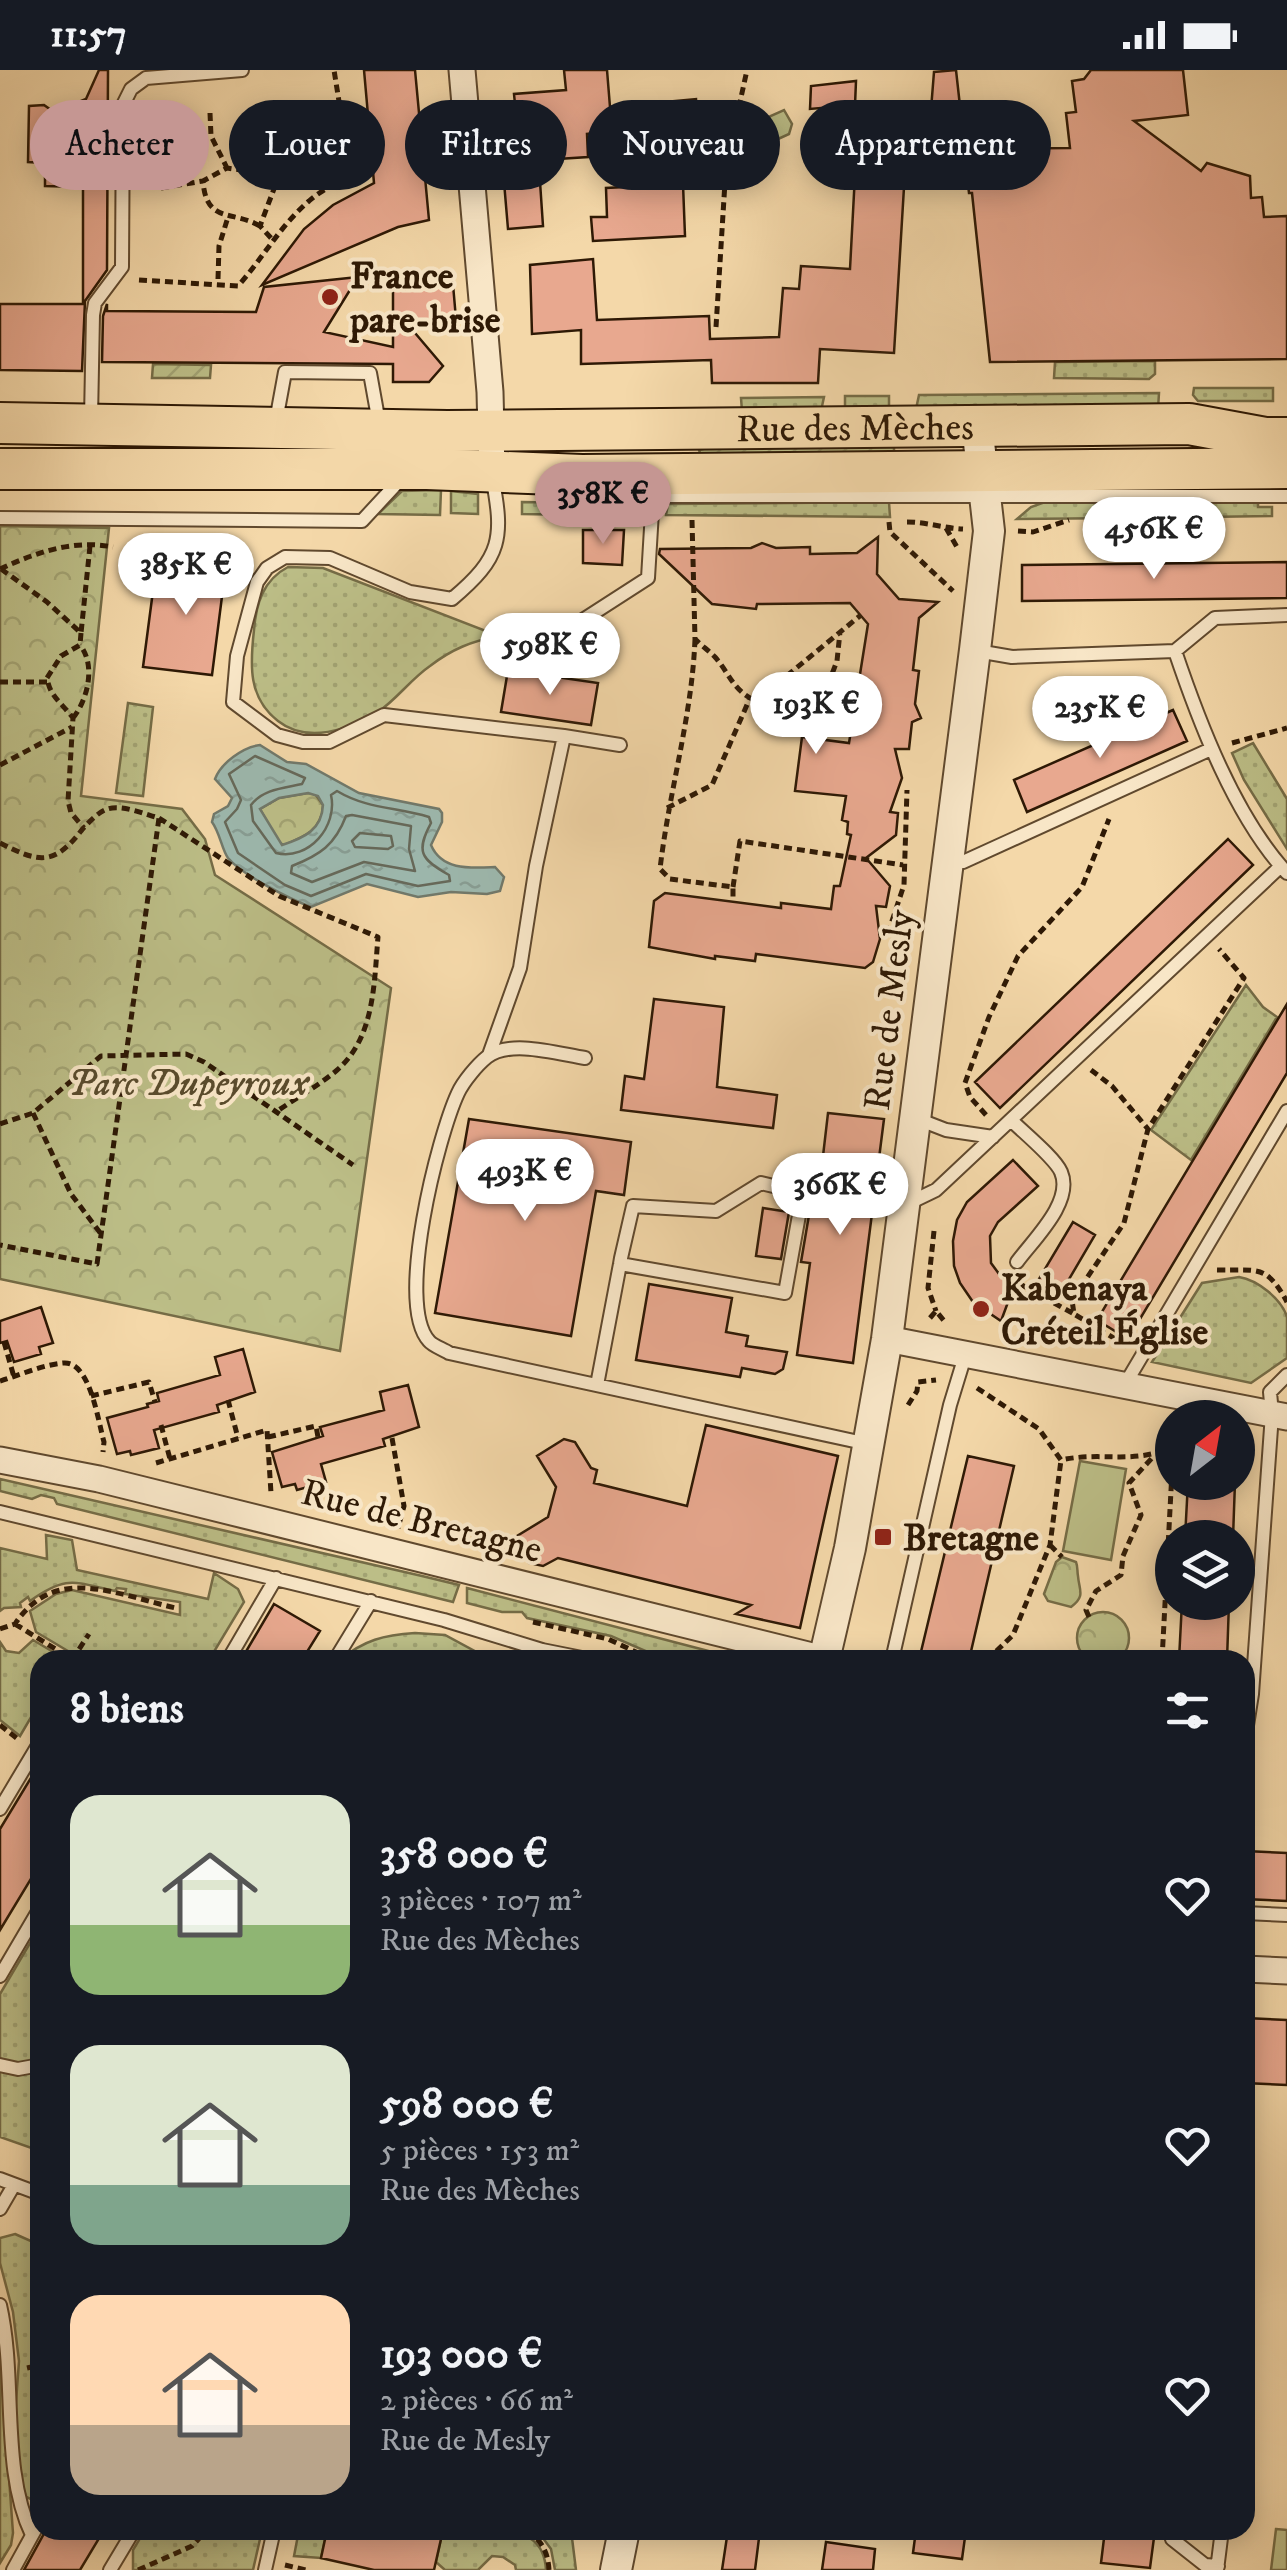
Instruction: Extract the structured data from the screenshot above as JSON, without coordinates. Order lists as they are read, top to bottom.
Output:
{
  "streets": {
    "main road": ["Rue des Mèches"],
    "street": ["Rue de Mesly", "Rue de Bretagne"]
  },
  "crossings": [
    ["Rue des Mèches", "Rue de Mesly"]
  ],
  "parks": ["Parc Dupeyroux"],
  "places": {
    "other": ["France pare-brise", "Kabenaya Créteil Église"],
    "transit": ["Bretagne"]
  },
  "north": "top right",
  "page": {
    "status": "11:57",
    "chip": [
      "Acheter",
      "Louer",
      "Filtres",
      "Nouveau",
      "Appartement"
    ],
    "price": [
      "358K €",
      "456K €",
      "385K €",
      "598K €",
      "193K €",
      "235K €",
      "493K €",
      "366K €"
    ],
    "heading": "8 biens",
    "list": [
      {
        "name": "358 000 €",
        "note": "3 pièces · 107 m² · Rue des Mèches"
      },
      {
        "name": "598 000 €",
        "note": "5 pièces · 153 m² · Rue des Mèches"
      },
      {
        "name": "193 000 €",
        "note": "2 pièces · 66 m² · Rue de Mesly"
      }
    ]
  }
}
